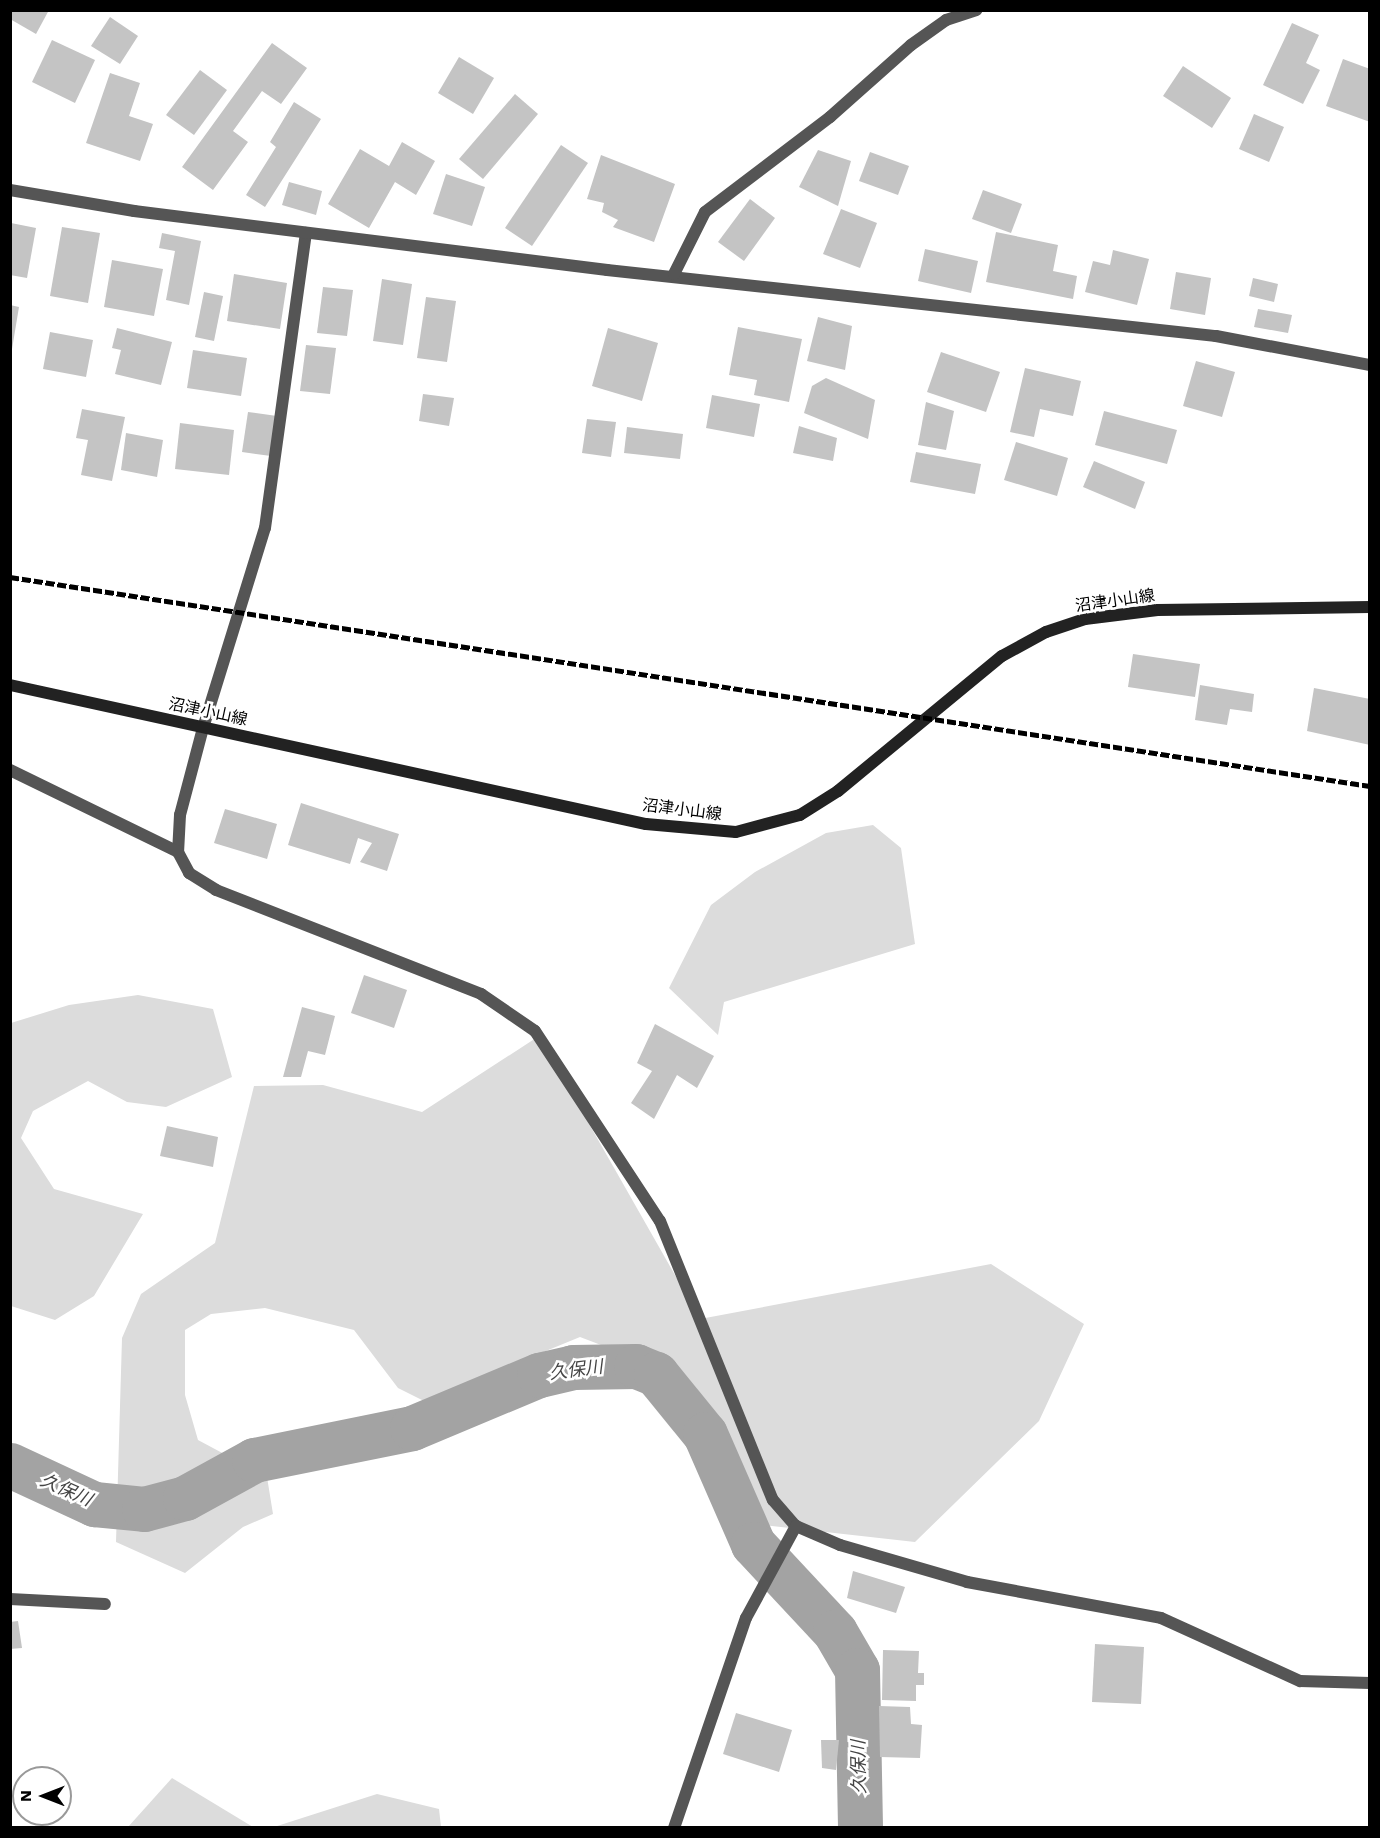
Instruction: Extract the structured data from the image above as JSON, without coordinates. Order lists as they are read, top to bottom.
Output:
{
  "streets": {
    "main road": ["沼津小山線"]
  },
  "water": ["久保川"],
  "north": "left"
}
